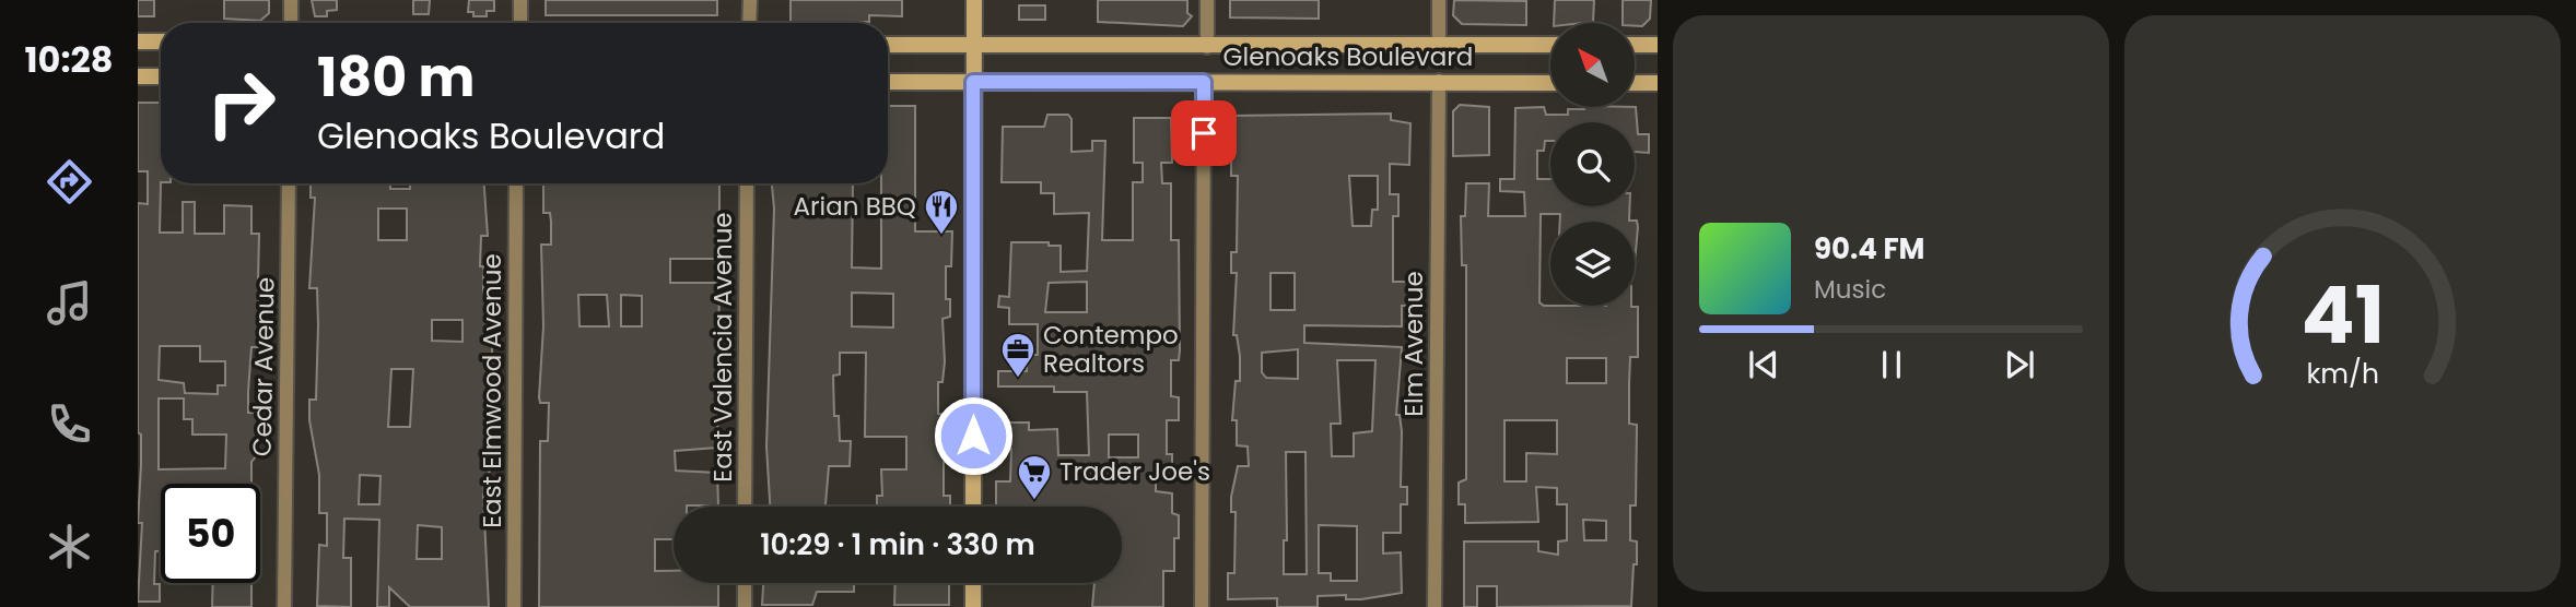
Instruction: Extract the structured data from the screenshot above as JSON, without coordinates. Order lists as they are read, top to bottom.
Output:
{
  "streets": {
    "main road": ["Glenoaks Boulevard"],
    "street": [
      "Elm Avenue",
      "East Valencia Avenue",
      "Cedar Avenue",
      "East Elmwood Avenue"
    ]
  },
  "crossings": [
    ["Glenoaks Boulevard", "Elm Avenue"]
  ],
  "places": {
    "restaurant": ["Arian BBQ"],
    "office": ["Contempo Realtors"],
    "supermarket": ["Trader Joe's"]
  },
  "north": "top left",
  "page": {
    "tabs": "10:28",
    "turn": ["180 m", "Glenoaks Boulevard"],
    "song": ["90.4 FM", "Music"],
    "limit": "50",
    "trip": "10:29 · 1 min · 330 m",
    "gauge": ["41", "km/h"]
  }
}
